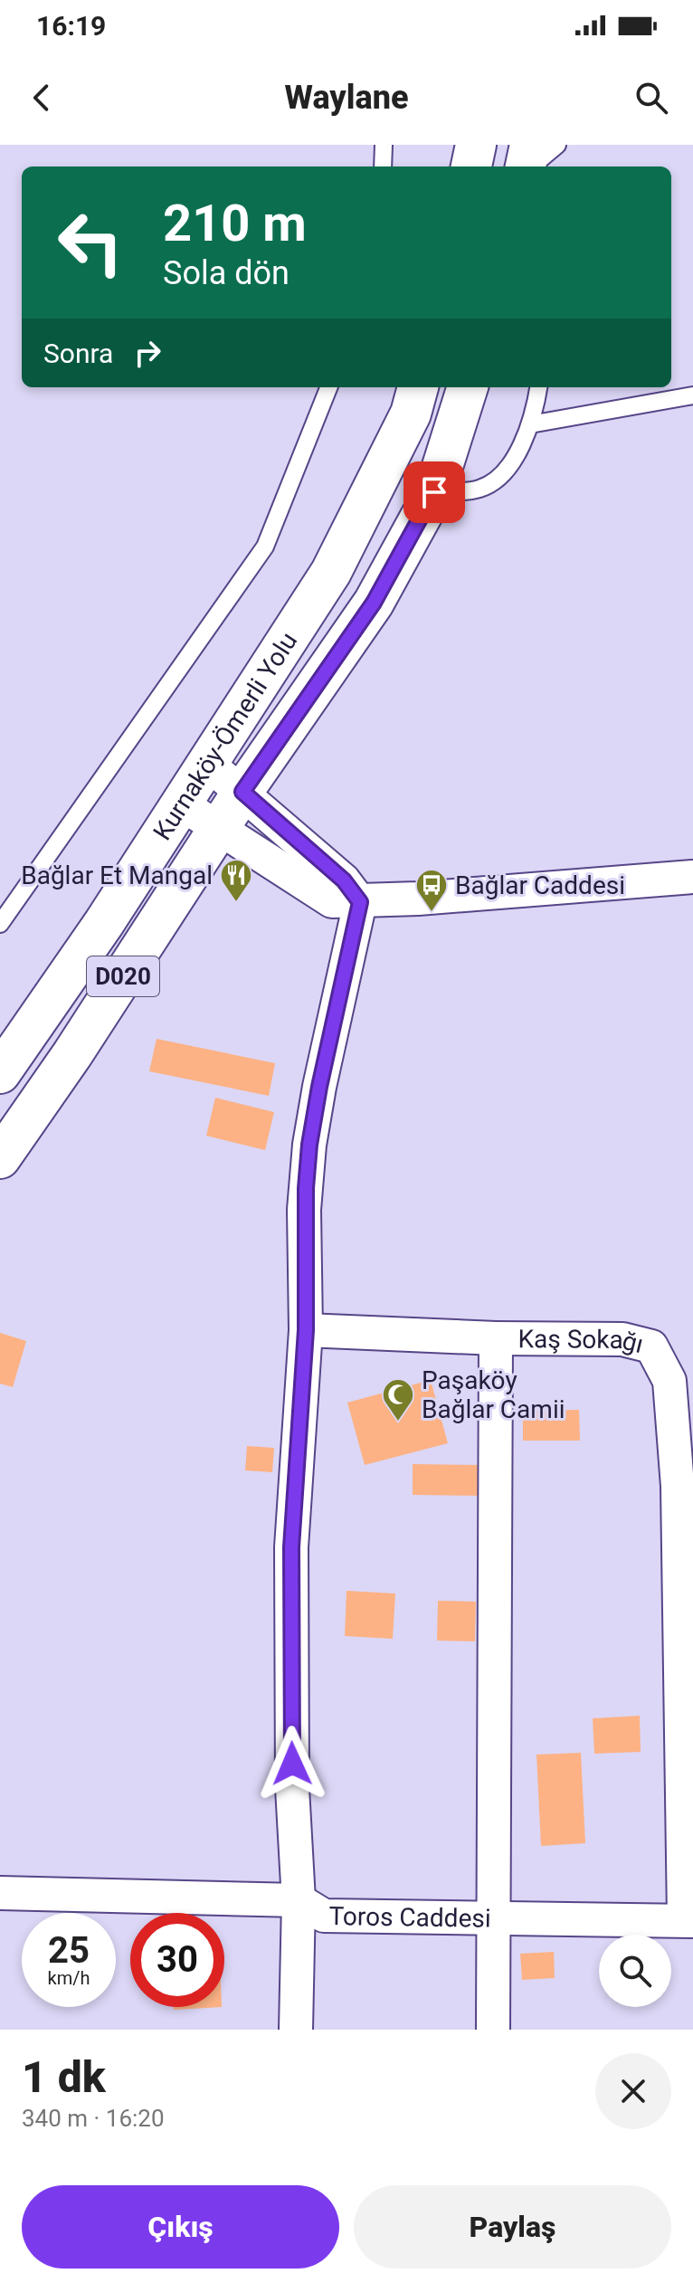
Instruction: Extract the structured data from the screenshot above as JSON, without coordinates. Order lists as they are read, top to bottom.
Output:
{
  "streets": {
    "highway": ["Kurnaköy-Ömerli Yolu", "D020"],
    "street": ["Kaş Sokağı", "Toros Caddesi"]
  },
  "crossings": [
    ["Kaş Sokağı", "Toros Caddesi"]
  ],
  "places": {
    "restaurant": ["Bağlar Et Mangal"],
    "bus stop": ["Bağlar Caddesi"],
    "mosque": ["Paşaköy Bağlar Camii"]
  },
  "page": {
    "status": "16:19",
    "header": "Waylane",
    "turn": ["210 m", "Sola dön"],
    "then": "Sonra",
    "speed": "25 km/h",
    "limit": "30",
    "heading": ["1 dk", "340 m · 16:20"],
    "buttons": ["Çıkış", "Paylaş"]
  }
}
